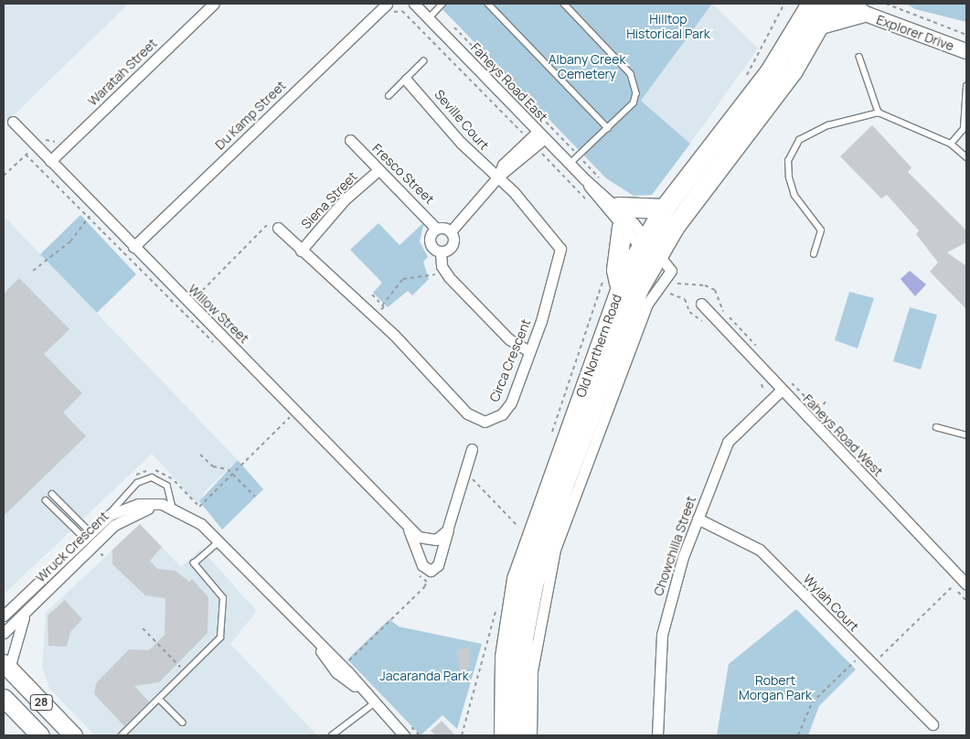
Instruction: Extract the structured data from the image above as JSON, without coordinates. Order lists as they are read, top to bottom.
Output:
{
  "streets": {
    "highway": ["Old Northern Road"],
    "main road": ["28"],
    "street": [
      "Explorer Drive",
      "Waratah Street",
      "Faheys Road East",
      "Du Kamp Street",
      "Seville Court",
      "Fresco Street",
      "Siena Street",
      "Willow Street",
      "Circa Crescent",
      "Faheys Road West",
      "Chowchilla Street",
      "Wruck Crescent",
      "Wylah Court"
    ]
  },
  "crossings": [
    ["Waratah Street", "Willow Street"],
    ["Faheys Road East", "Old Northern Road"],
    ["Du Kamp Street", "Willow Street"],
    ["Seville Court", "Circa Crescent"],
    ["Fresco Street", "Siena Street"],
    ["Siena Street", "Circa Crescent"],
    ["Faheys Road West", "Chowchilla Street"],
    ["Chowchilla Street", "Wylah Court"]
  ],
  "parks": [
    "Hilltop Historical Park",
    "Albany Creek Cemetery",
    "Jacaranda Park",
    "Robert Morgan Park"
  ]
}
